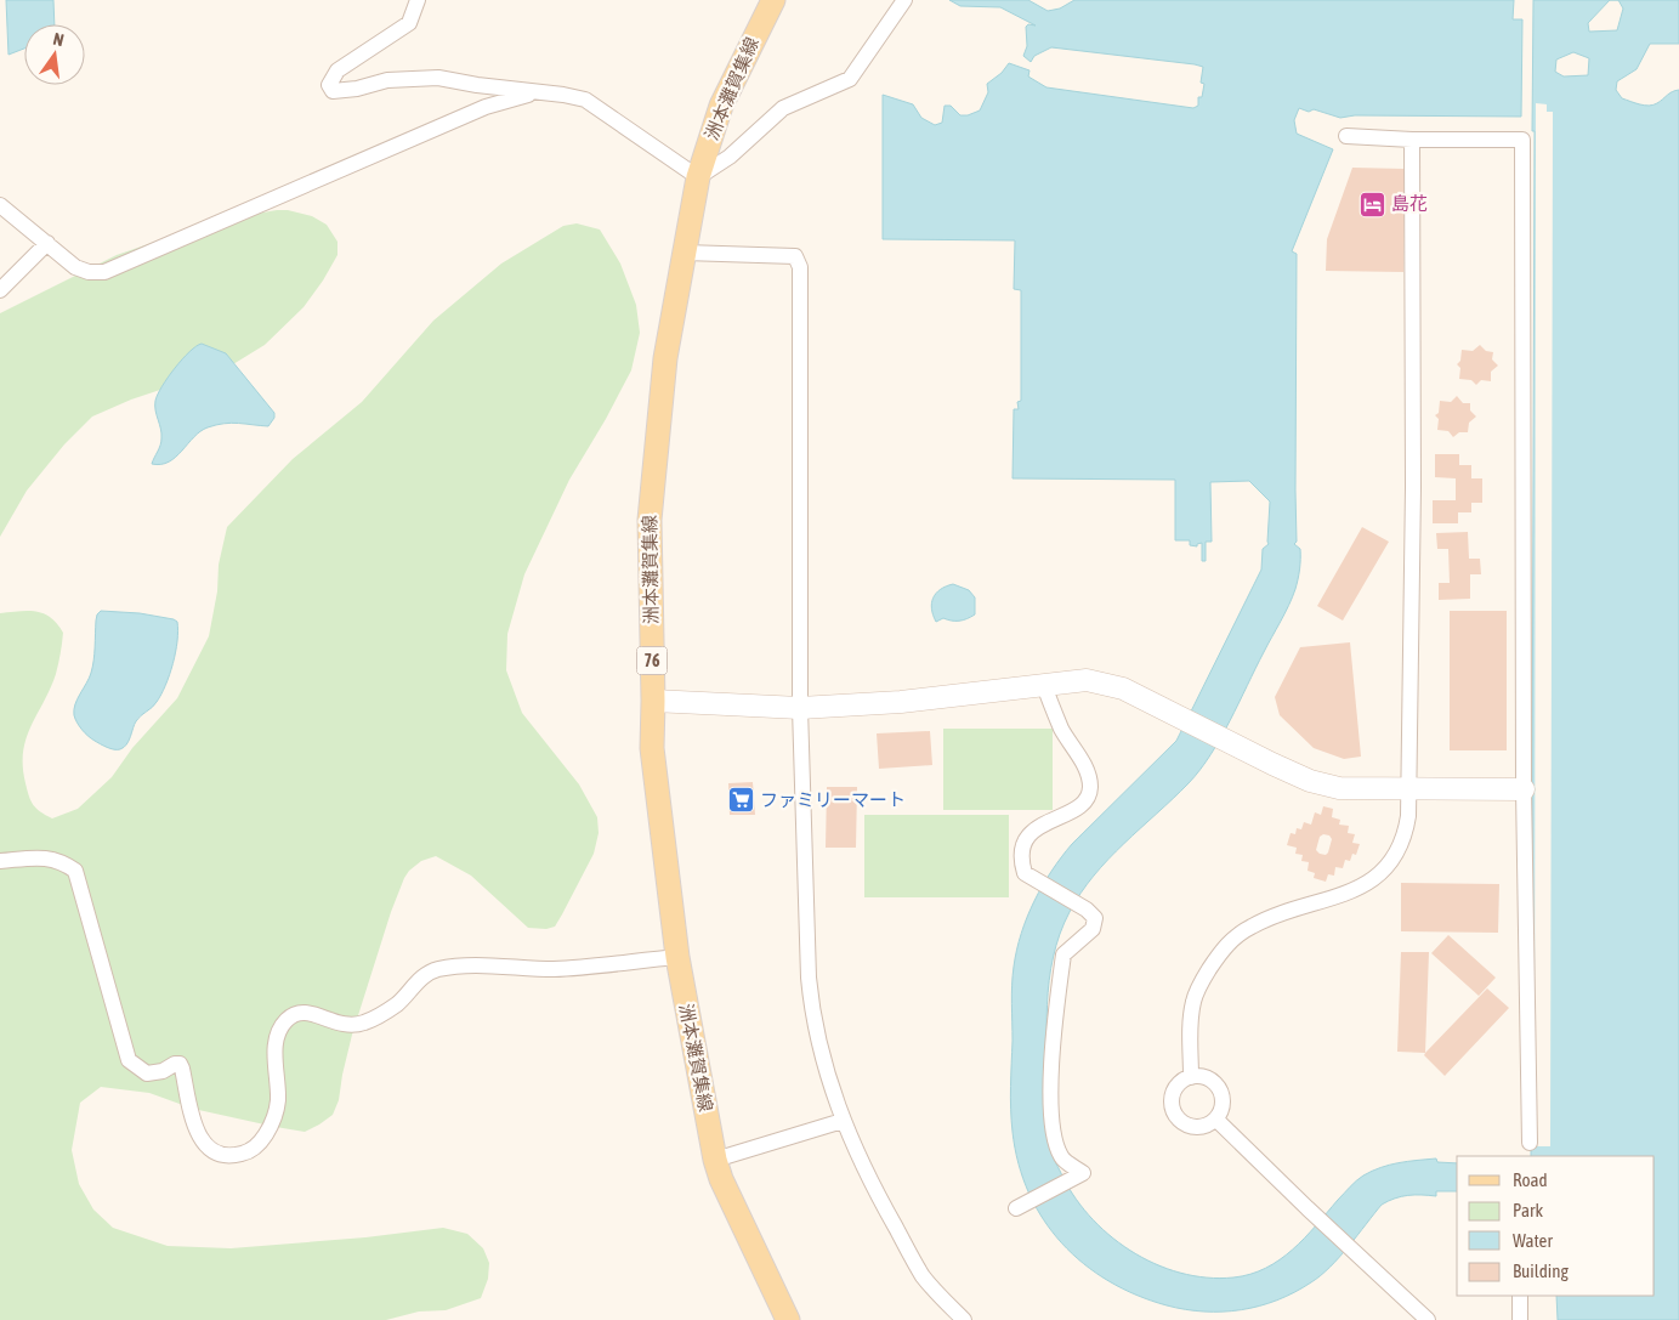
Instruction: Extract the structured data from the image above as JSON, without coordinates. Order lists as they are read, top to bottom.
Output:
{
  "streets": {
    "main road": ["洲本灘賀集線", "76"]
  },
  "places": {
    "hotel": ["島花"],
    "supermarket": ["ファミリーマート"]
  },
  "legend": [
    "Road",
    "Park",
    "Water",
    "Building"
  ],
  "north": "top"
}
